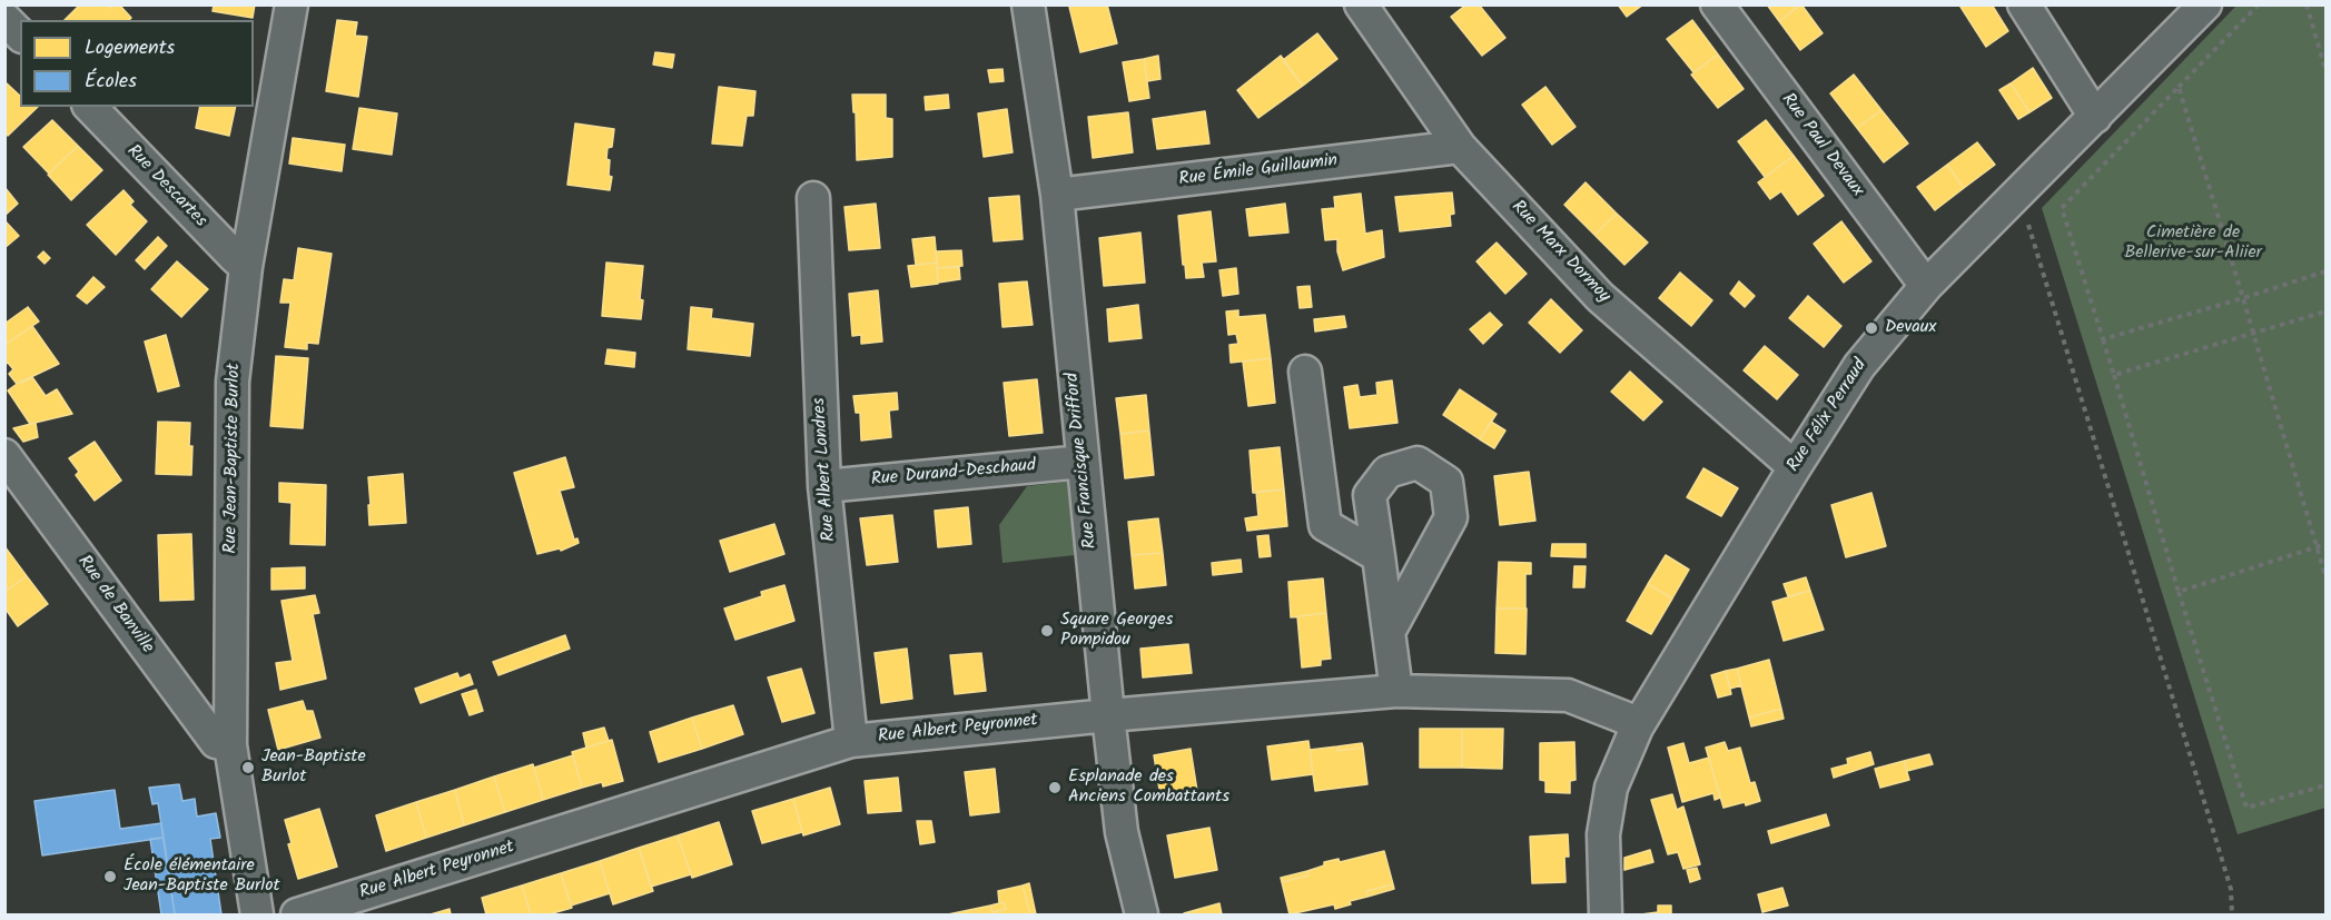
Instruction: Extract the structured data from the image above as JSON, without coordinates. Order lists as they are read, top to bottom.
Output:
{
  "streets": {
    "street": [
      "Rue Paul Devaux",
      "Rue Émile Guillaumin",
      "Rue Descartes",
      "Rue Marx Dormoy",
      "Rue Félix Perraud",
      "Rue Jean-Baptiste Burlot",
      "Rue Francisque Drifford",
      "Rue Albert Londres",
      "Rue Durand-Deschaud",
      "Rue de Banville",
      "Rue Albert Peyronnet"
    ]
  },
  "crossings": [
    ["Rue Paul Devaux", "Rue Félix Perraud"],
    ["Rue Émile Guillaumin", "Rue Marx Dormoy"],
    ["Rue Émile Guillaumin", "Rue Francisque Drifford"],
    ["Rue Descartes", "Rue Jean-Baptiste Burlot"],
    ["Rue Marx Dormoy", "Rue Félix Perraud"],
    ["Rue Félix Perraud", "Rue Albert Peyronnet"],
    ["Rue Jean-Baptiste Burlot", "Rue de Banville"],
    ["Rue Francisque Drifford", "Rue Durand-Deschaud"],
    ["Rue Francisque Drifford", "Rue Albert Peyronnet"],
    ["Rue Albert Londres", "Rue Durand-Deschaud"],
    ["Rue Albert Londres", "Rue Albert Peyronnet"]
  ],
  "parks": ["Cimetière de Bellerive-sur-Aliier"],
  "places": [
    "Devaux",
    "Square Georges Pompidou",
    "Jean-Baptiste Burlot",
    "Esplanade des Anciens Combattants",
    "École élémentaire Jean-Baptiste Burlot"
  ],
  "legend": ["Logements", "Écoles"]
}
